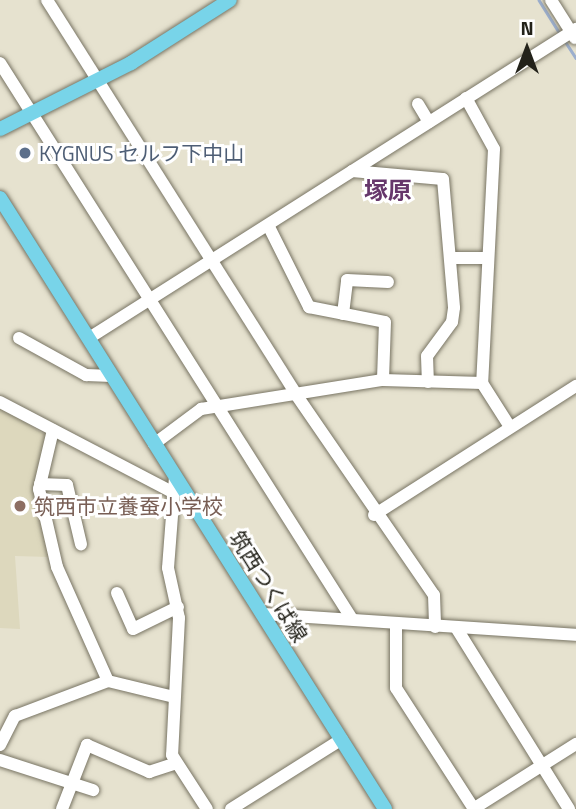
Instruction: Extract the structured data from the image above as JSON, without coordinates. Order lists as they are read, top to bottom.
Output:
{
  "streets": {
    "main road": ["筑西つくば線"]
  },
  "districts": ["塚原"],
  "places": ["KYGNUS セルフ下中山", "筑西市立養蚕小学校"],
  "north": "top"
}
